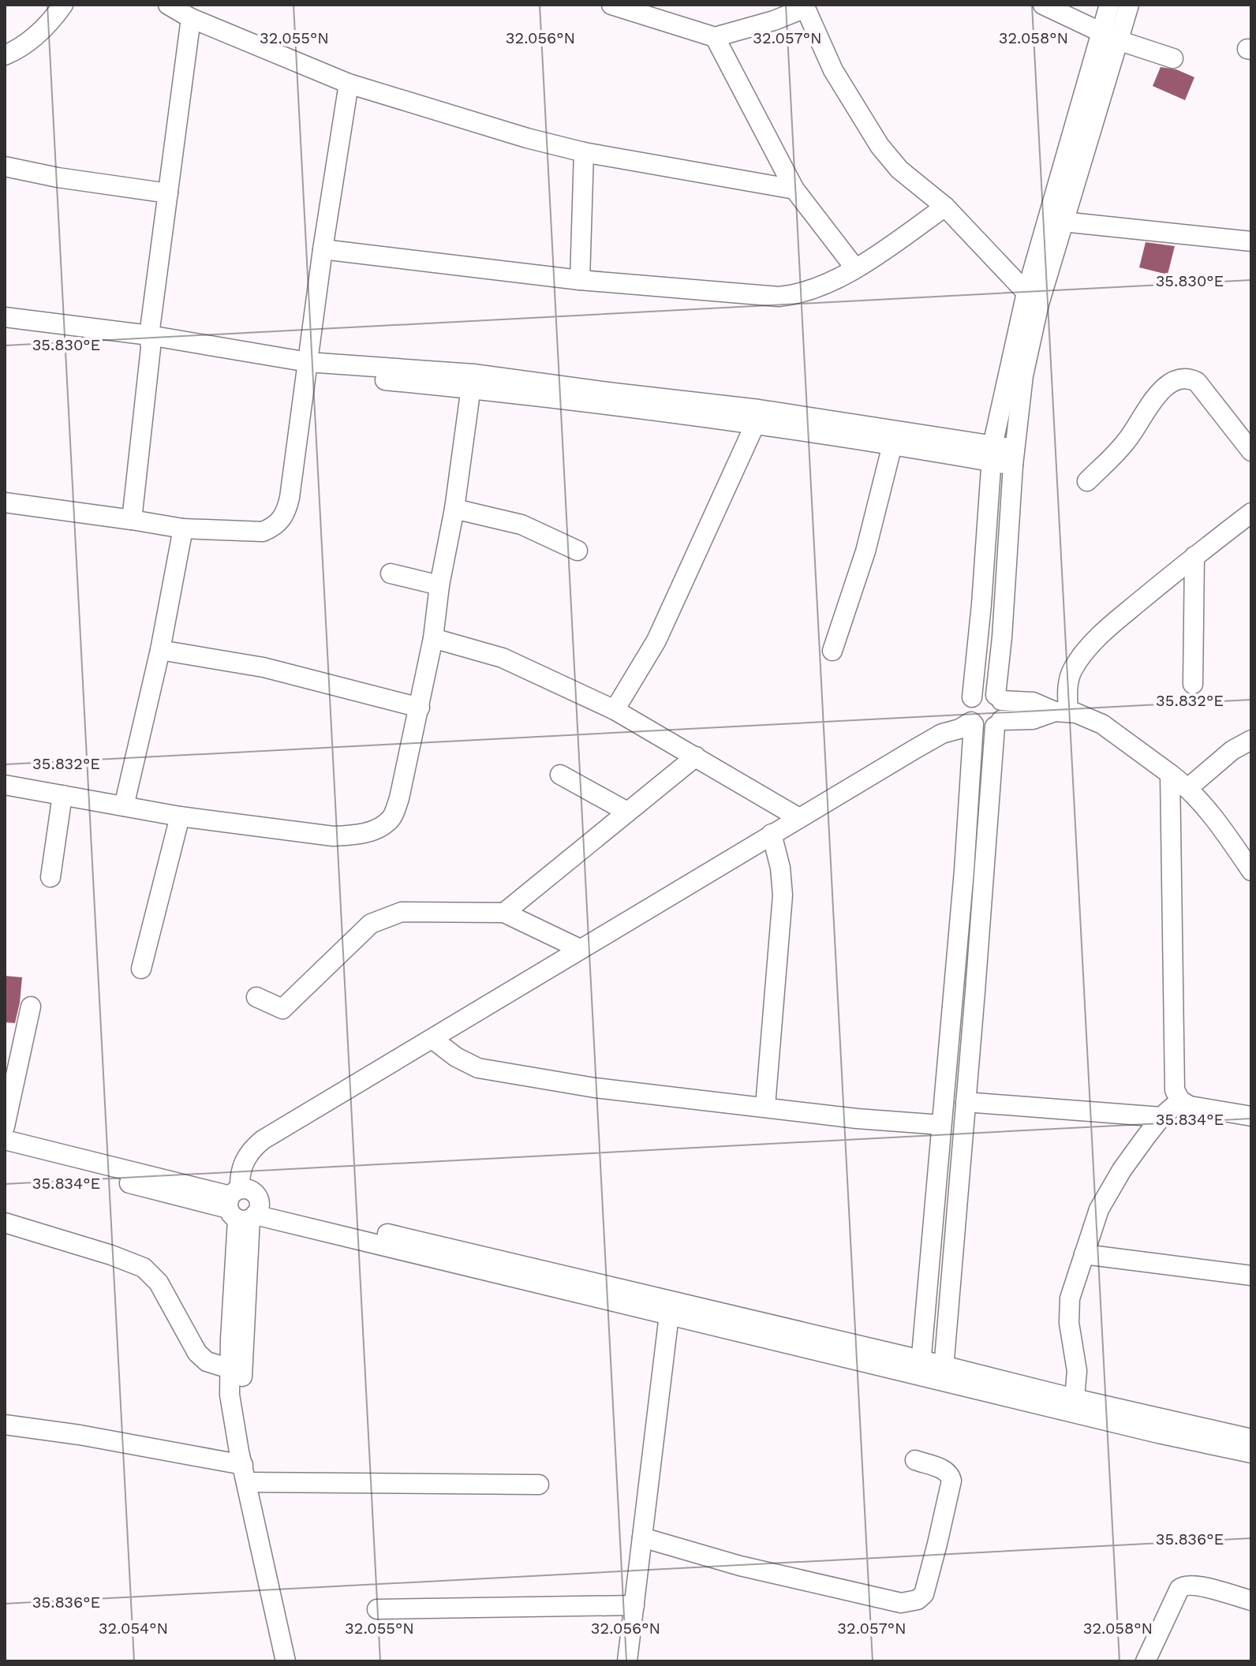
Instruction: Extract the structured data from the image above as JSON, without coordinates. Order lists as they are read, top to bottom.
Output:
{
  "coordinates": [
    "32.055°N",
    "32.056°N",
    "32.057°N",
    "32.058°N",
    "35.830°E",
    "35.832°E",
    "35.834°E",
    "35.836°E",
    "32.054°N"
  ]
}
